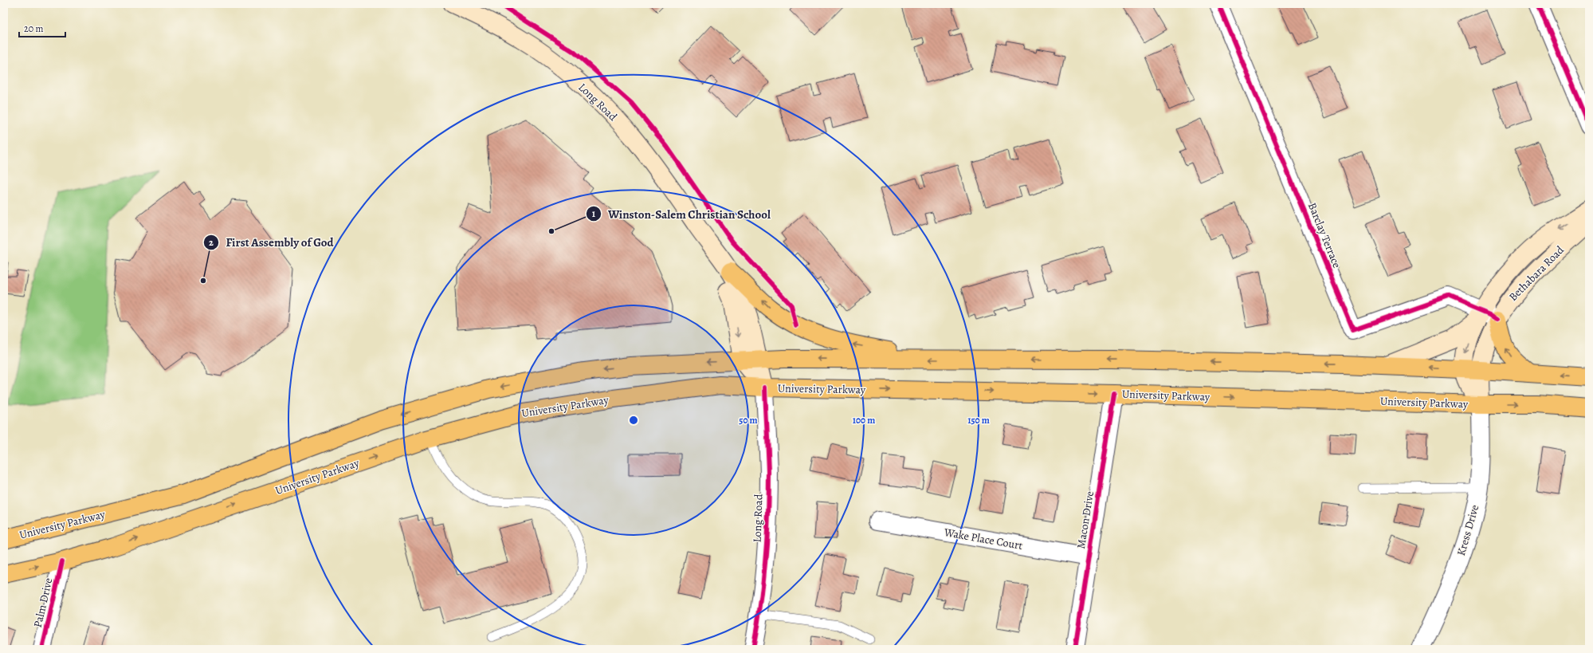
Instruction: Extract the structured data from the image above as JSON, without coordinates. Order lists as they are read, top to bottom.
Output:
{
  "streets": {
    "main road": ["Long Road", "Bethabara Road", "University Parkway"],
    "street": [
      "Barclay Terrace",
      "Macon Drive",
      "Kress Drive",
      "Wake Place Court",
      "Palm Drive"
    ]
  },
  "crossings": [
    ["Long Road", "University Parkway"],
    ["Barclay Terrace", "Bethabara Road"],
    ["Bethabara Road", "University Parkway"],
    ["Bethabara Road", "Kress Drive"],
    ["University Parkway", "Macon Drive"],
    ["University Parkway", "Kress Drive"],
    ["University Parkway", "Palm Drive"],
    ["Macon Drive", "Wake Place Court"]
  ],
  "places": ["Winston-Salem Christian School", "First Assembly of God"],
  "scale_bar": "20 m",
  "rings": ["50 m", "100 m", "150 m"]
}
